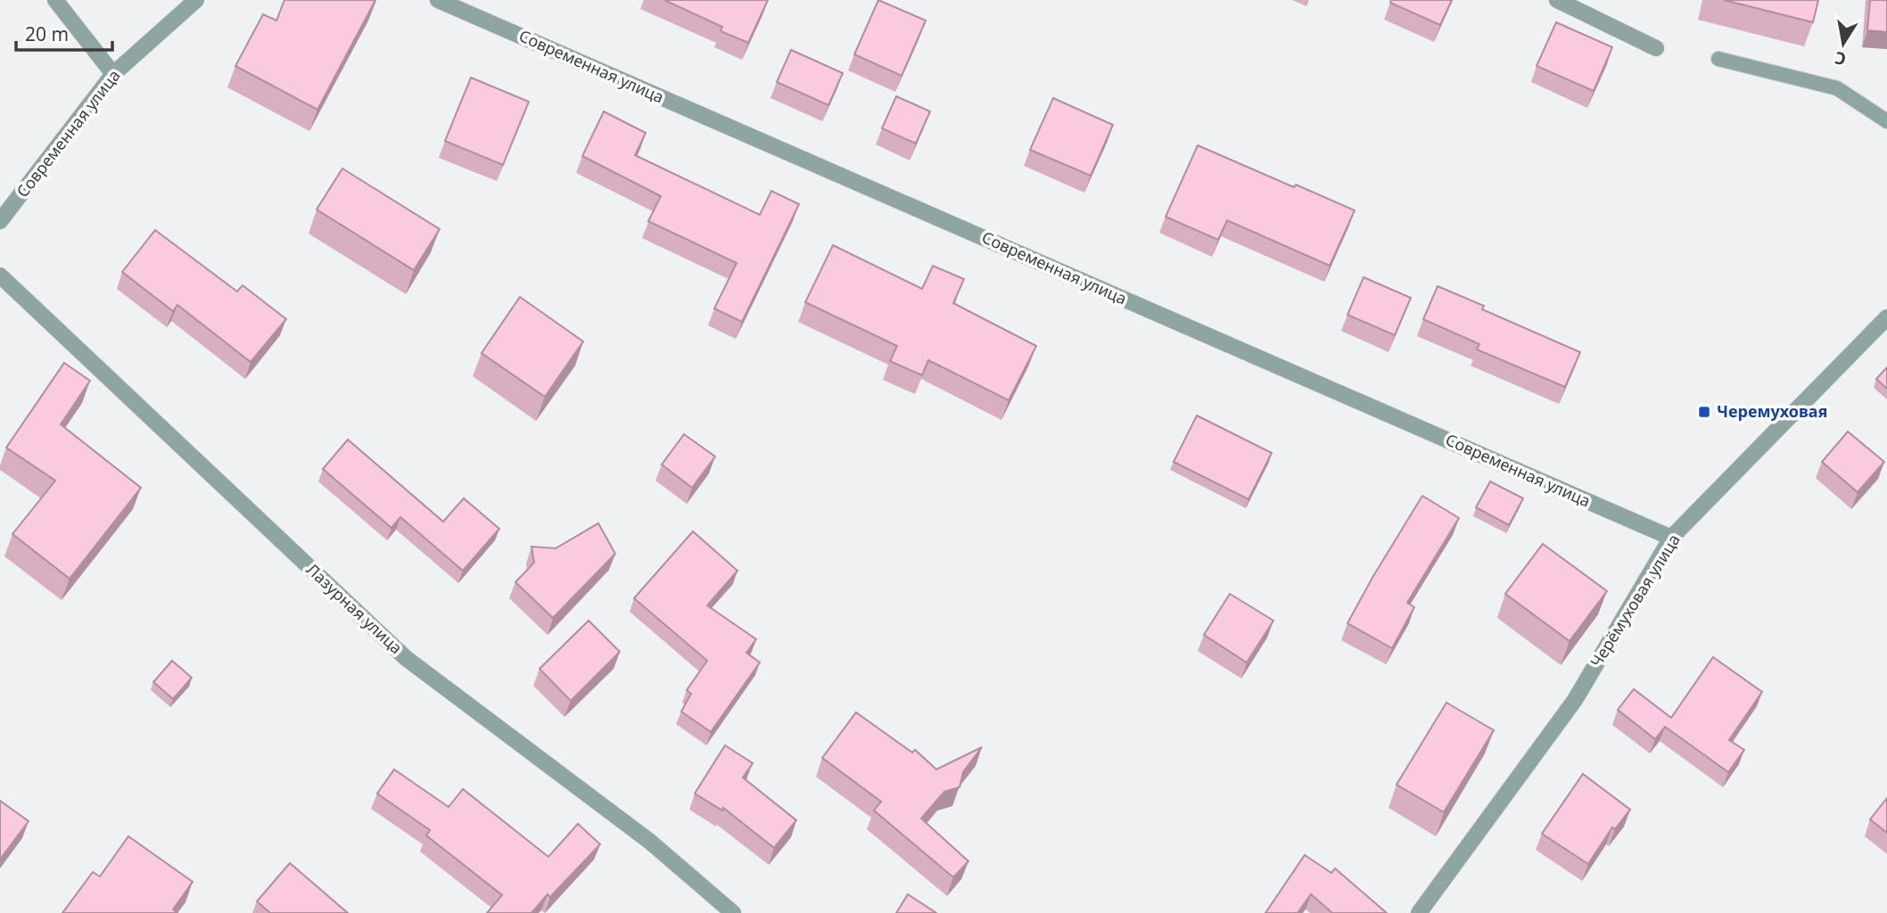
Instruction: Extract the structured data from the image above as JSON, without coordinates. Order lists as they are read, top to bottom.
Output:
{
  "streets": {
    "street": ["Современная улица", "Черёмуховая улица", "Лазурная улица"]
  },
  "crossings": [
    ["Современная улица", "Черёмуховая улица"]
  ],
  "places": {
    "transit": ["Черемуховая"]
  },
  "scale_bar": "20 m",
  "north": "bottom"
}
